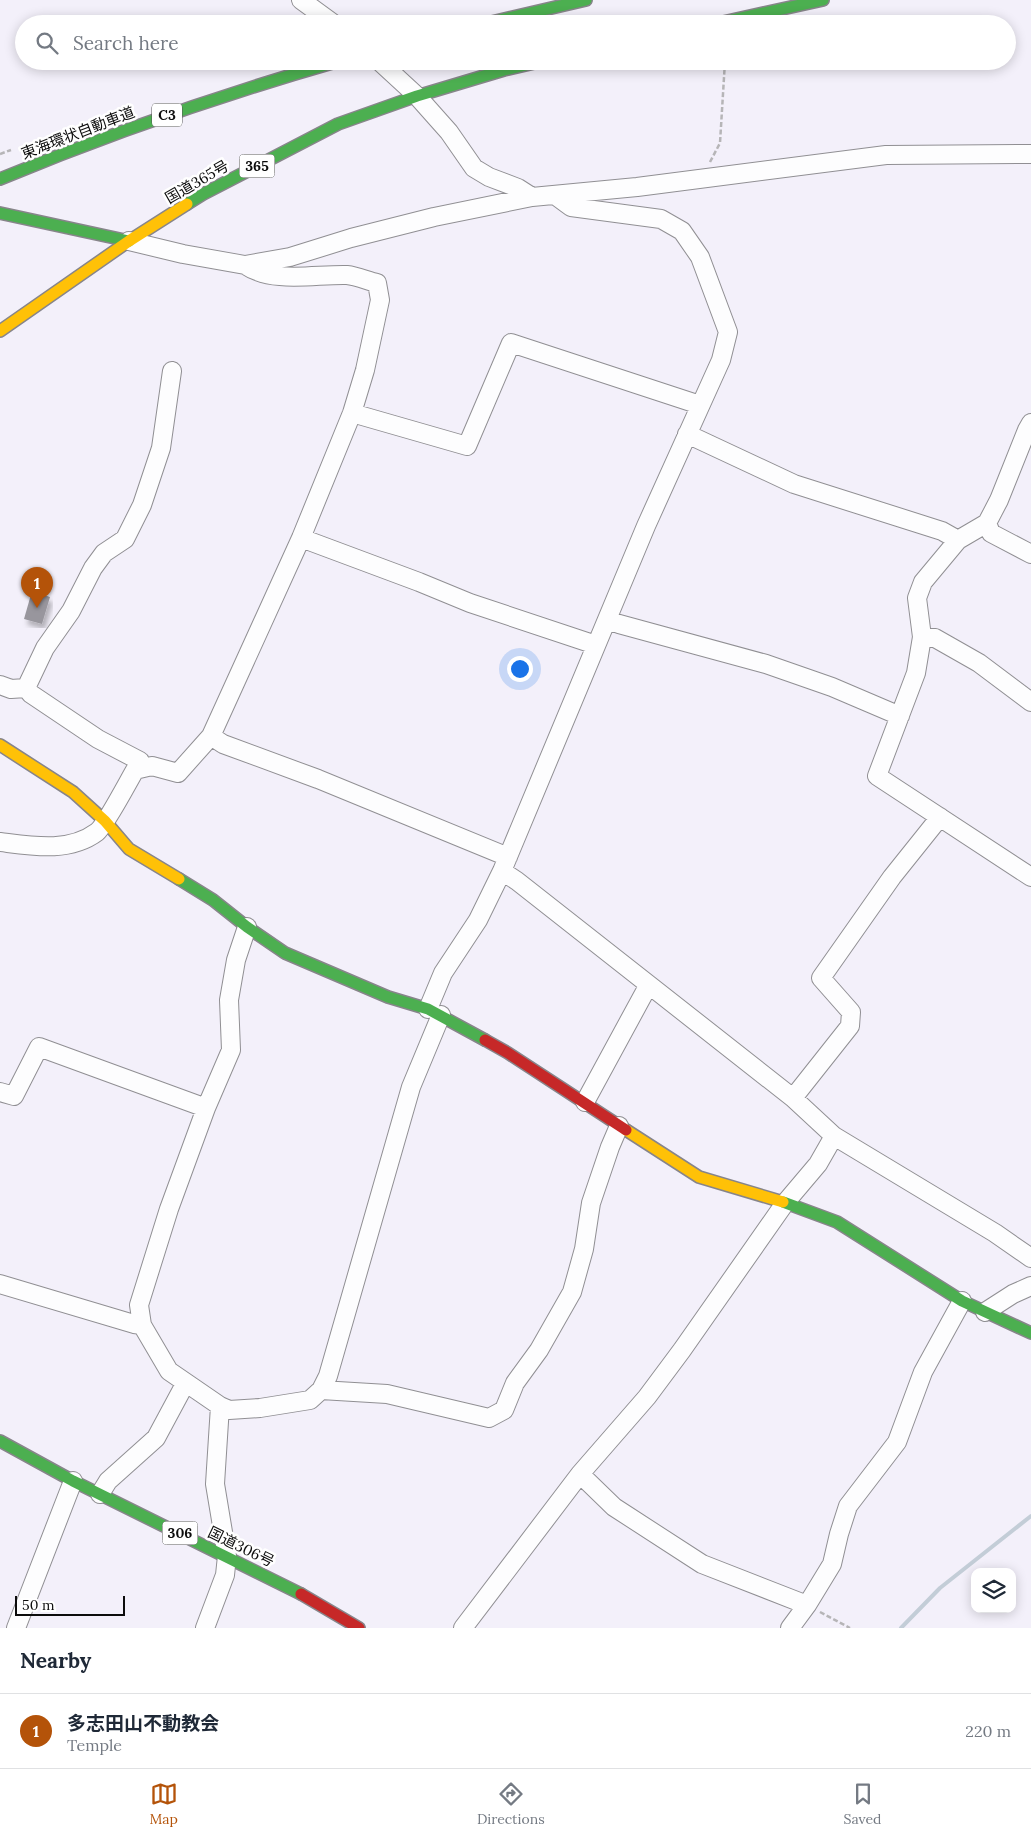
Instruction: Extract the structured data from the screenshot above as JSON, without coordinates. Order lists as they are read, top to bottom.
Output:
{
  "streets": {
    "main road": [
      "C3",
      "東海環状自動車道",
      "365",
      "国道365号",
      "306",
      "国道306号"
    ]
  },
  "scale_bar": "50 m",
  "page": {
    "search": "Search here",
    "pins": "1",
    "scale": "50 m",
    "heading": "Nearby",
    "list": [
      {
        "mark": "1",
        "name": "多志田山不動教会",
        "note": "Temple",
        "value": "220 m"
      }
    ],
    "nav": ["Map", "Directions", "Saved"]
  }
}
